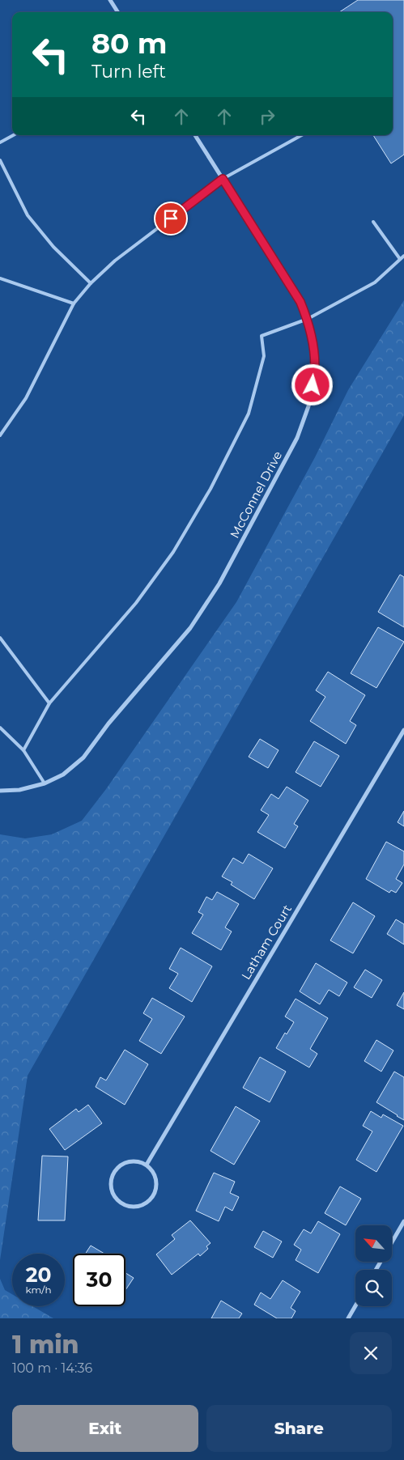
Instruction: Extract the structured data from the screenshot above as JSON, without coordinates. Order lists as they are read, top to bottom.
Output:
{
  "streets": {
    "street": ["McConnel Drive", "Latham Court"]
  },
  "north": "top left",
  "page": {
    "turn": ["80 m", "Turn left"],
    "speed": "20 km/h",
    "limit": "30",
    "heading": ["1 min", "100 m · 14:36"],
    "buttons": ["Exit", "Share"]
  }
}
